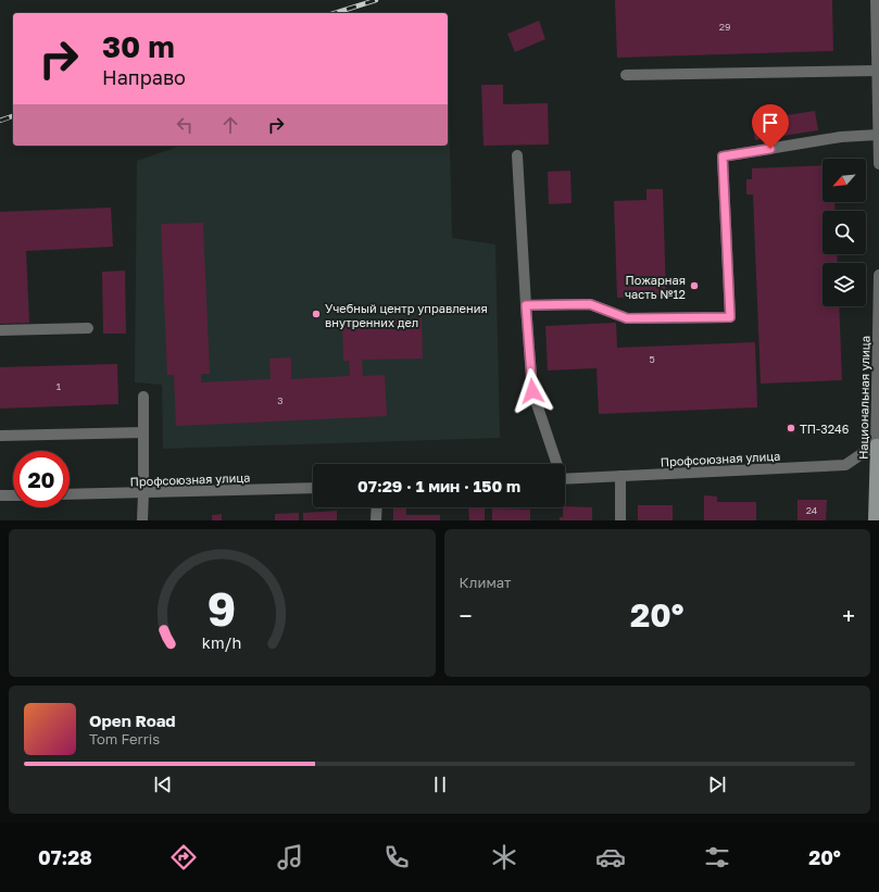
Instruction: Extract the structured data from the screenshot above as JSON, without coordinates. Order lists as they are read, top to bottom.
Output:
{
  "streets": {
    "street": ["Национальная улица", "Профсоюзная улица"]
  },
  "crossings": [
    ["Национальная улица", "Профсоюзная улица"]
  ],
  "places": ["Пожарная часть №12", "Учебный центр управления внутренних дел", "ТП-3246"],
  "house_numbers": [
    "29",
    "5",
    "1",
    "3",
    "24"
  ],
  "north": "bottom left",
  "page": {
    "turn": ["30 m", "Направо"],
    "limit": "20",
    "trip": "07:29 · 1 мин · 150 m",
    "tile": "Климат",
    "heat": ["−", "20°", "+"],
    "song": ["Open Road", "Tom Ferris"],
    "tabs": ["07:28", "20°"],
    "gauge": ["9", "km/h"]
  }
}
